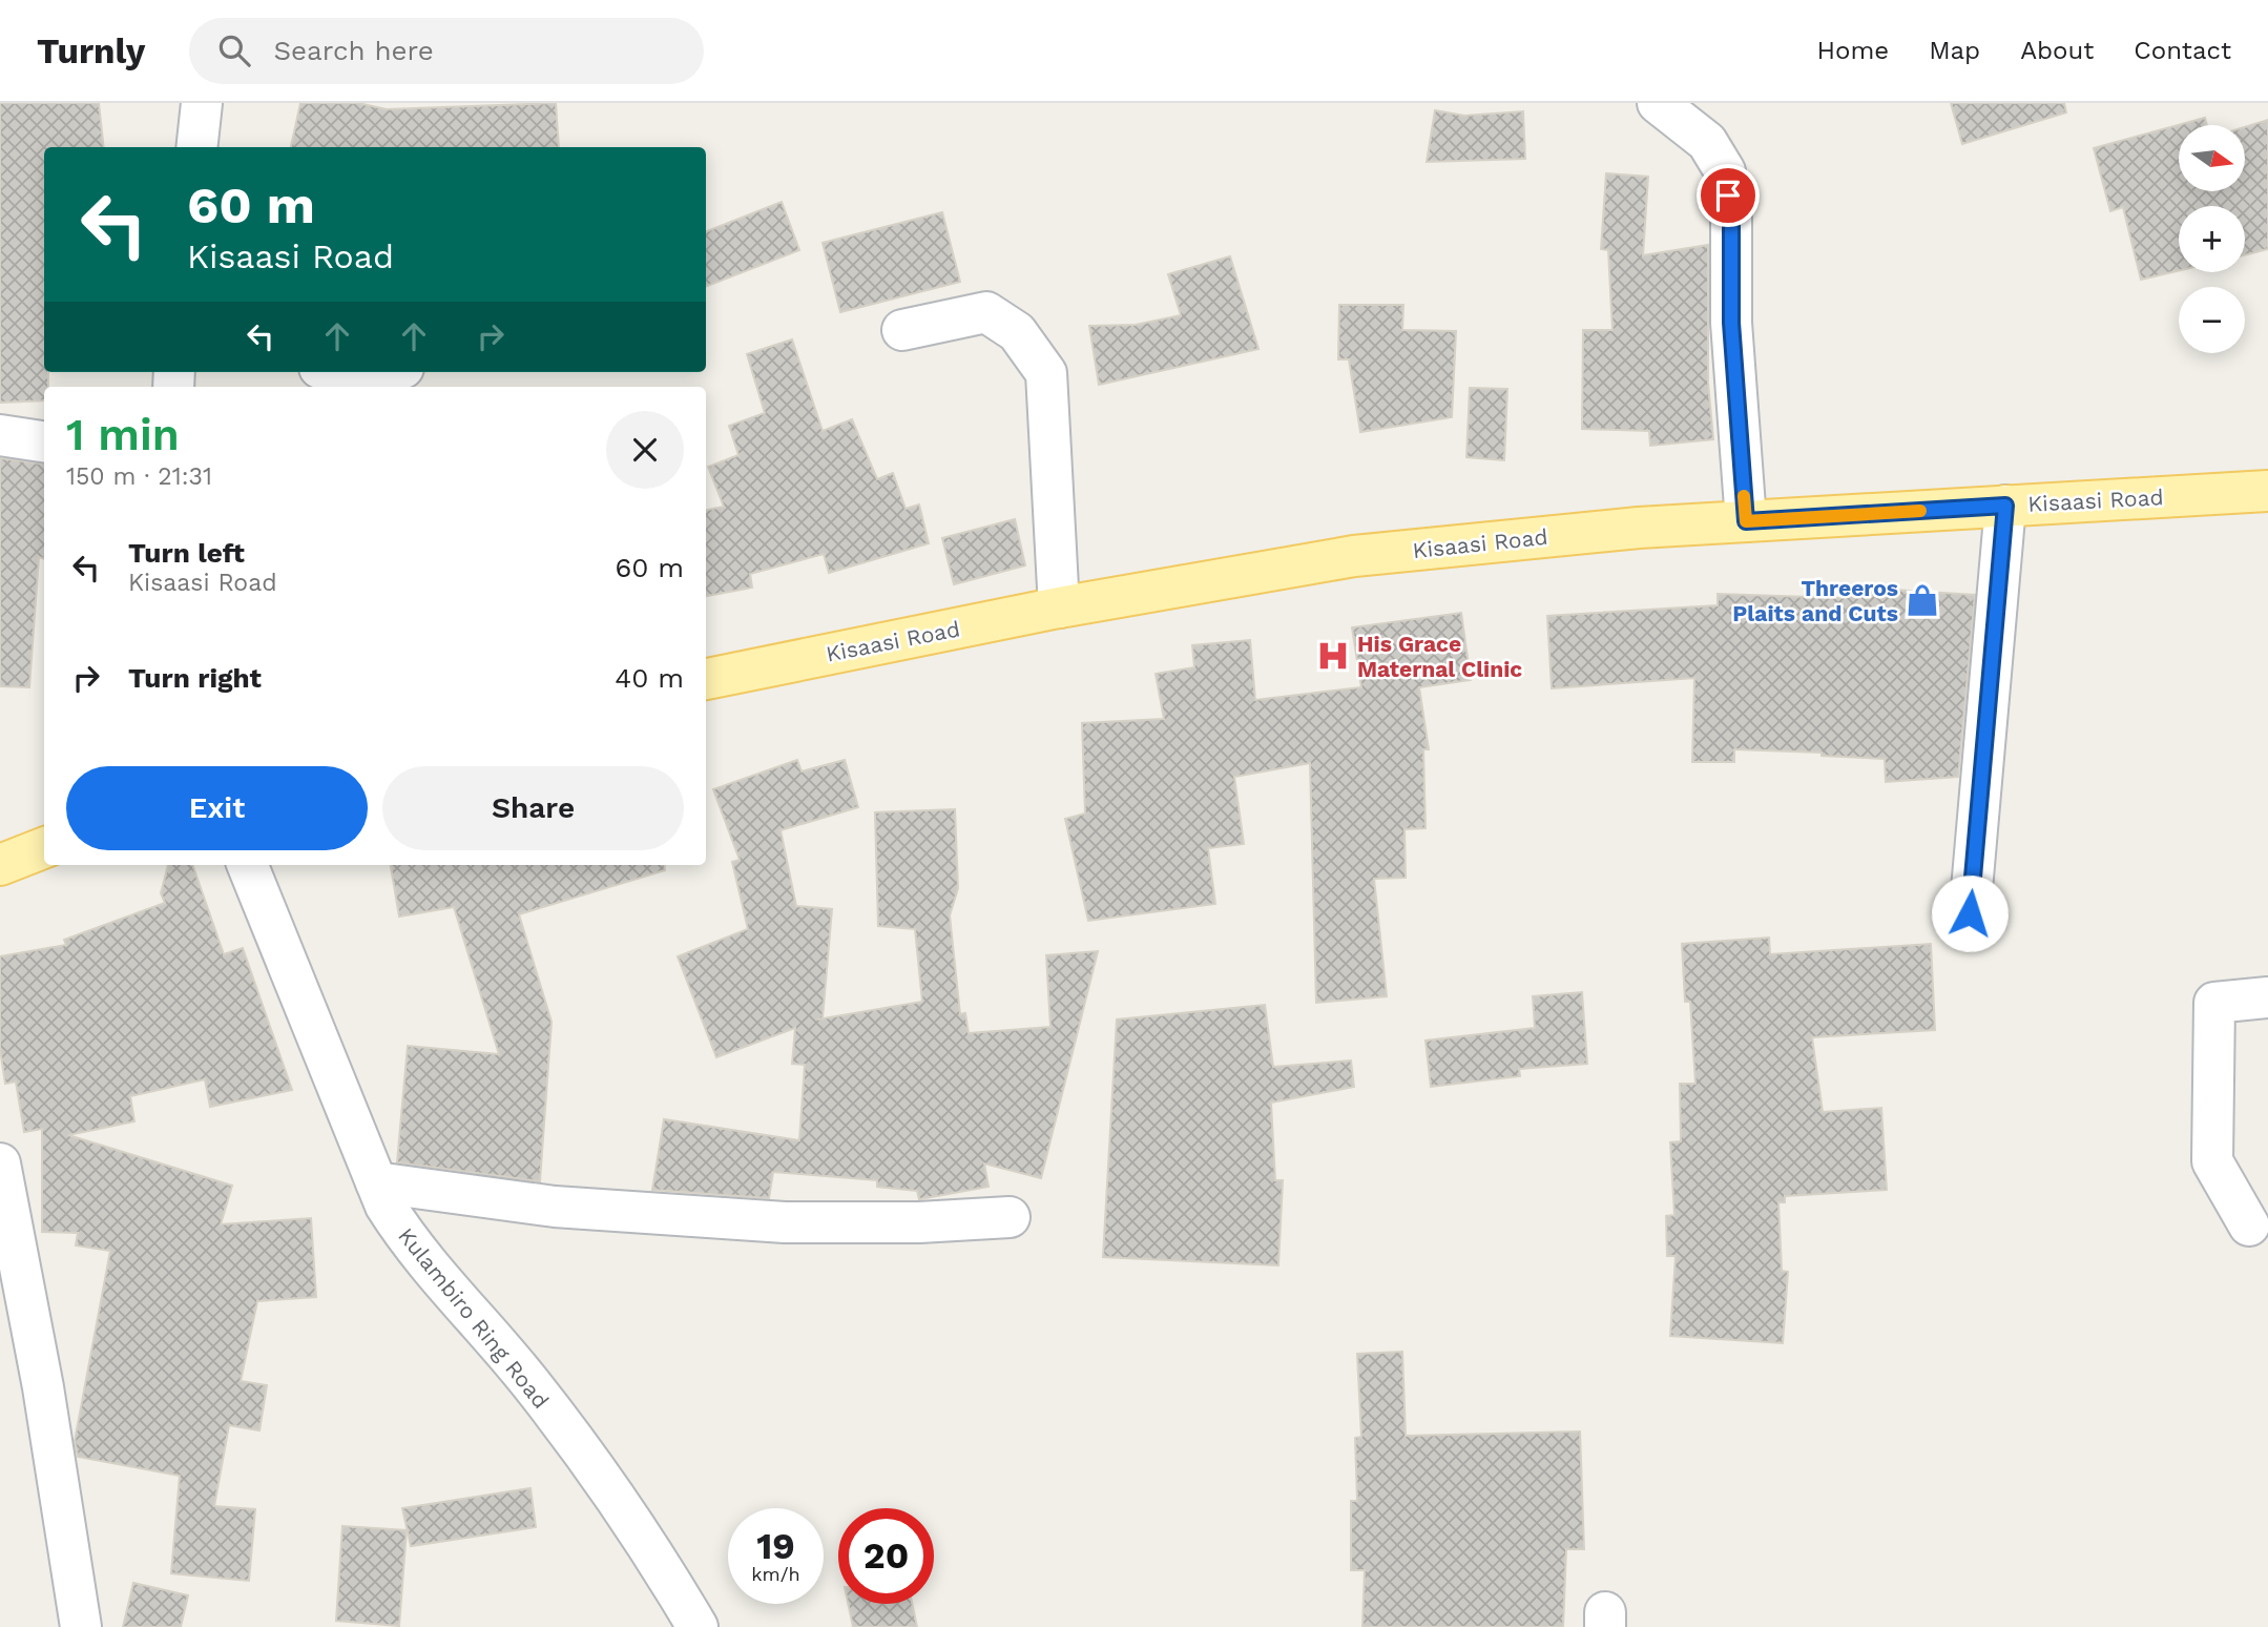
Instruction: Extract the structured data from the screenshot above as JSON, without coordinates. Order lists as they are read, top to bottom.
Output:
{
  "streets": {
    "main road": ["Kisaasi Road"],
    "street": ["Kulambiro Ring Road"]
  },
  "places": {
    "shop": ["Threeros Plaits and Cuts"],
    "hospital": ["His Grace Maternal Clinic"]
  },
  "north": "right",
  "page": {
    "header": "Turnly",
    "search": "Search here",
    "nav": [
      "Home",
      "Map",
      "About",
      "Contact"
    ],
    "map_buttons": ["+", "−"],
    "turn": ["60 m", "Kisaasi Road"],
    "heading": ["1 min", "150 m · 21:31"],
    "list": [
      {
        "name": "Turn left",
        "note": "Kisaasi Road",
        "value": "60 m"
      },
      {
        "name": "Turn right",
        "value": "40 m"
      }
    ],
    "buttons": ["Exit", "Share"],
    "speed": "19 km/h",
    "limit": "20"
  }
}
